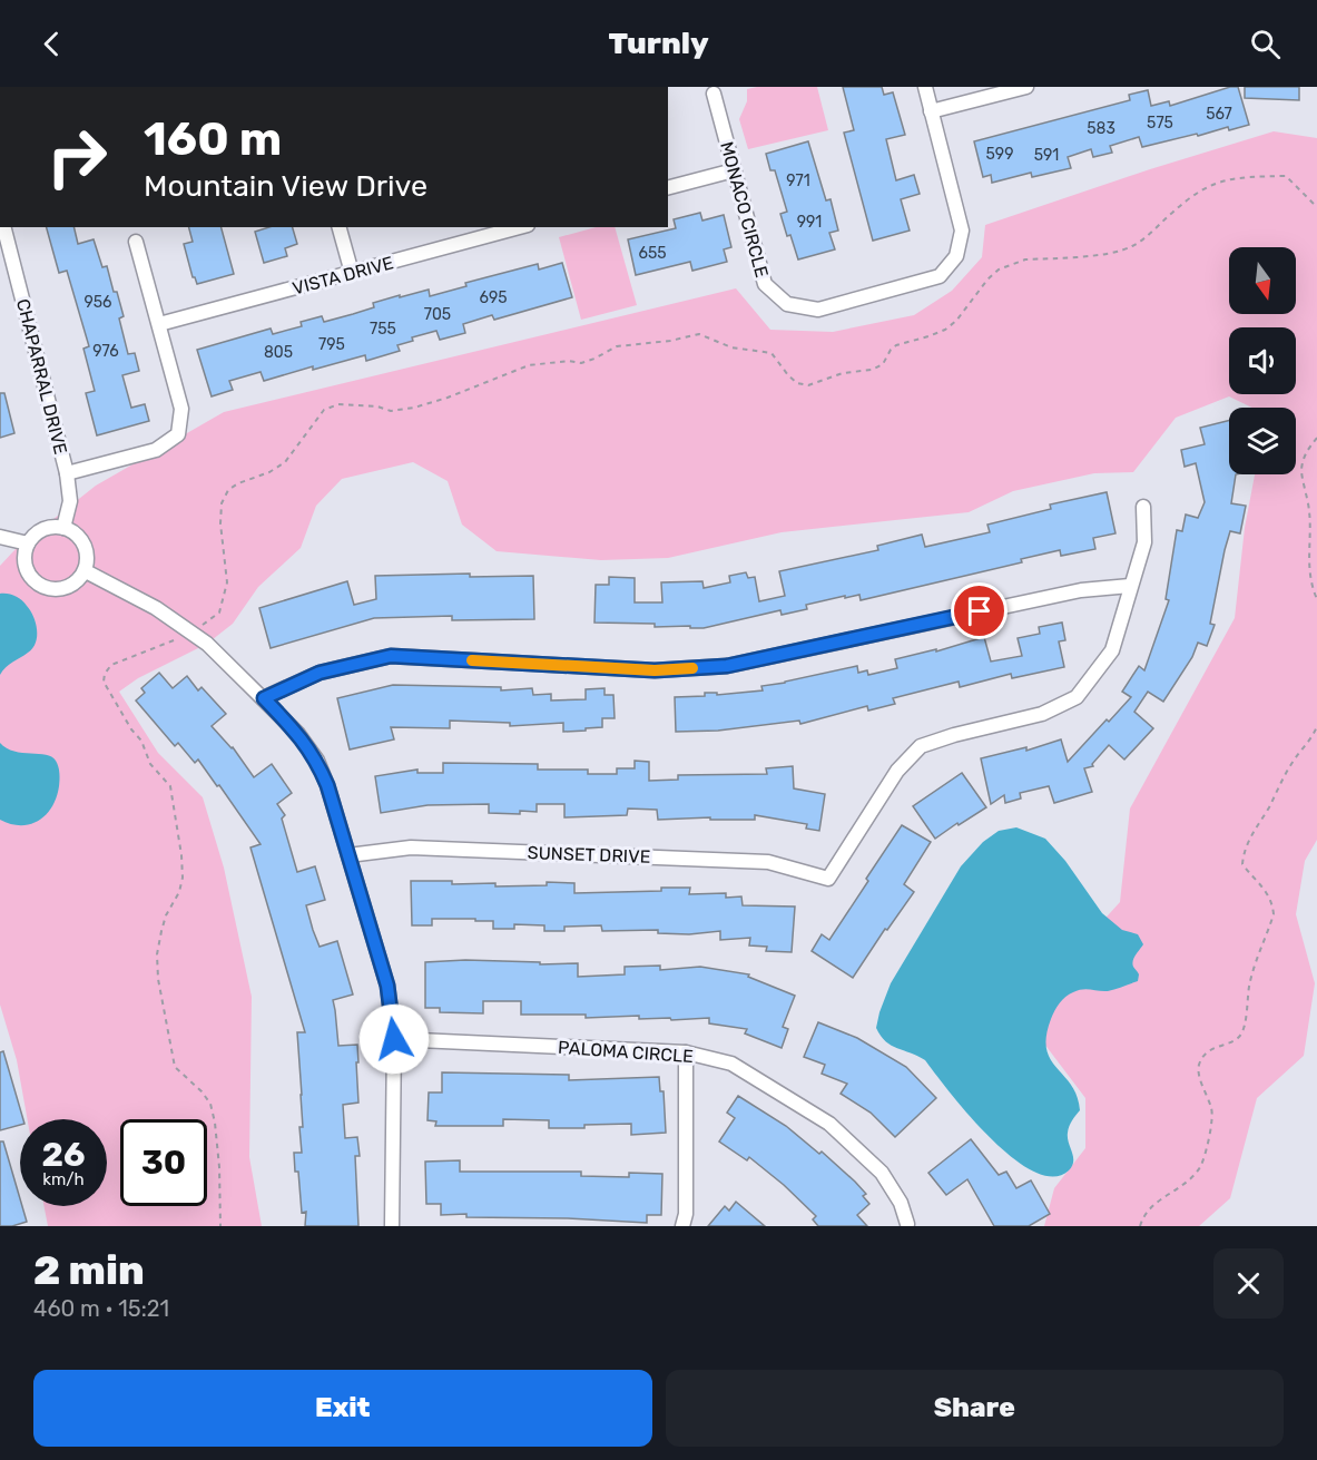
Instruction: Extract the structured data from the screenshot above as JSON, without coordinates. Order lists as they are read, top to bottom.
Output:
{
  "streets": {
    "street": [
      "MONACO CIRCLE",
      "VISTA DRIVE",
      "CHAPARRAL DRIVE",
      "SUNSET DRIVE",
      "PALOMA CIRCLE"
    ]
  },
  "house_numbers": [
    "567",
    "575",
    "583",
    "599",
    "591",
    "971",
    "991",
    "655",
    "695",
    "956",
    "705",
    "755",
    "795",
    "976",
    "805"
  ],
  "north": "bottom",
  "page": {
    "header": "Turnly",
    "turn": ["160 m", "Mountain View Drive"],
    "speed": "26 km/h",
    "limit": "30",
    "heading": ["2 min", "460 m · 15:21"],
    "buttons": ["Exit", "Share"]
  }
}
